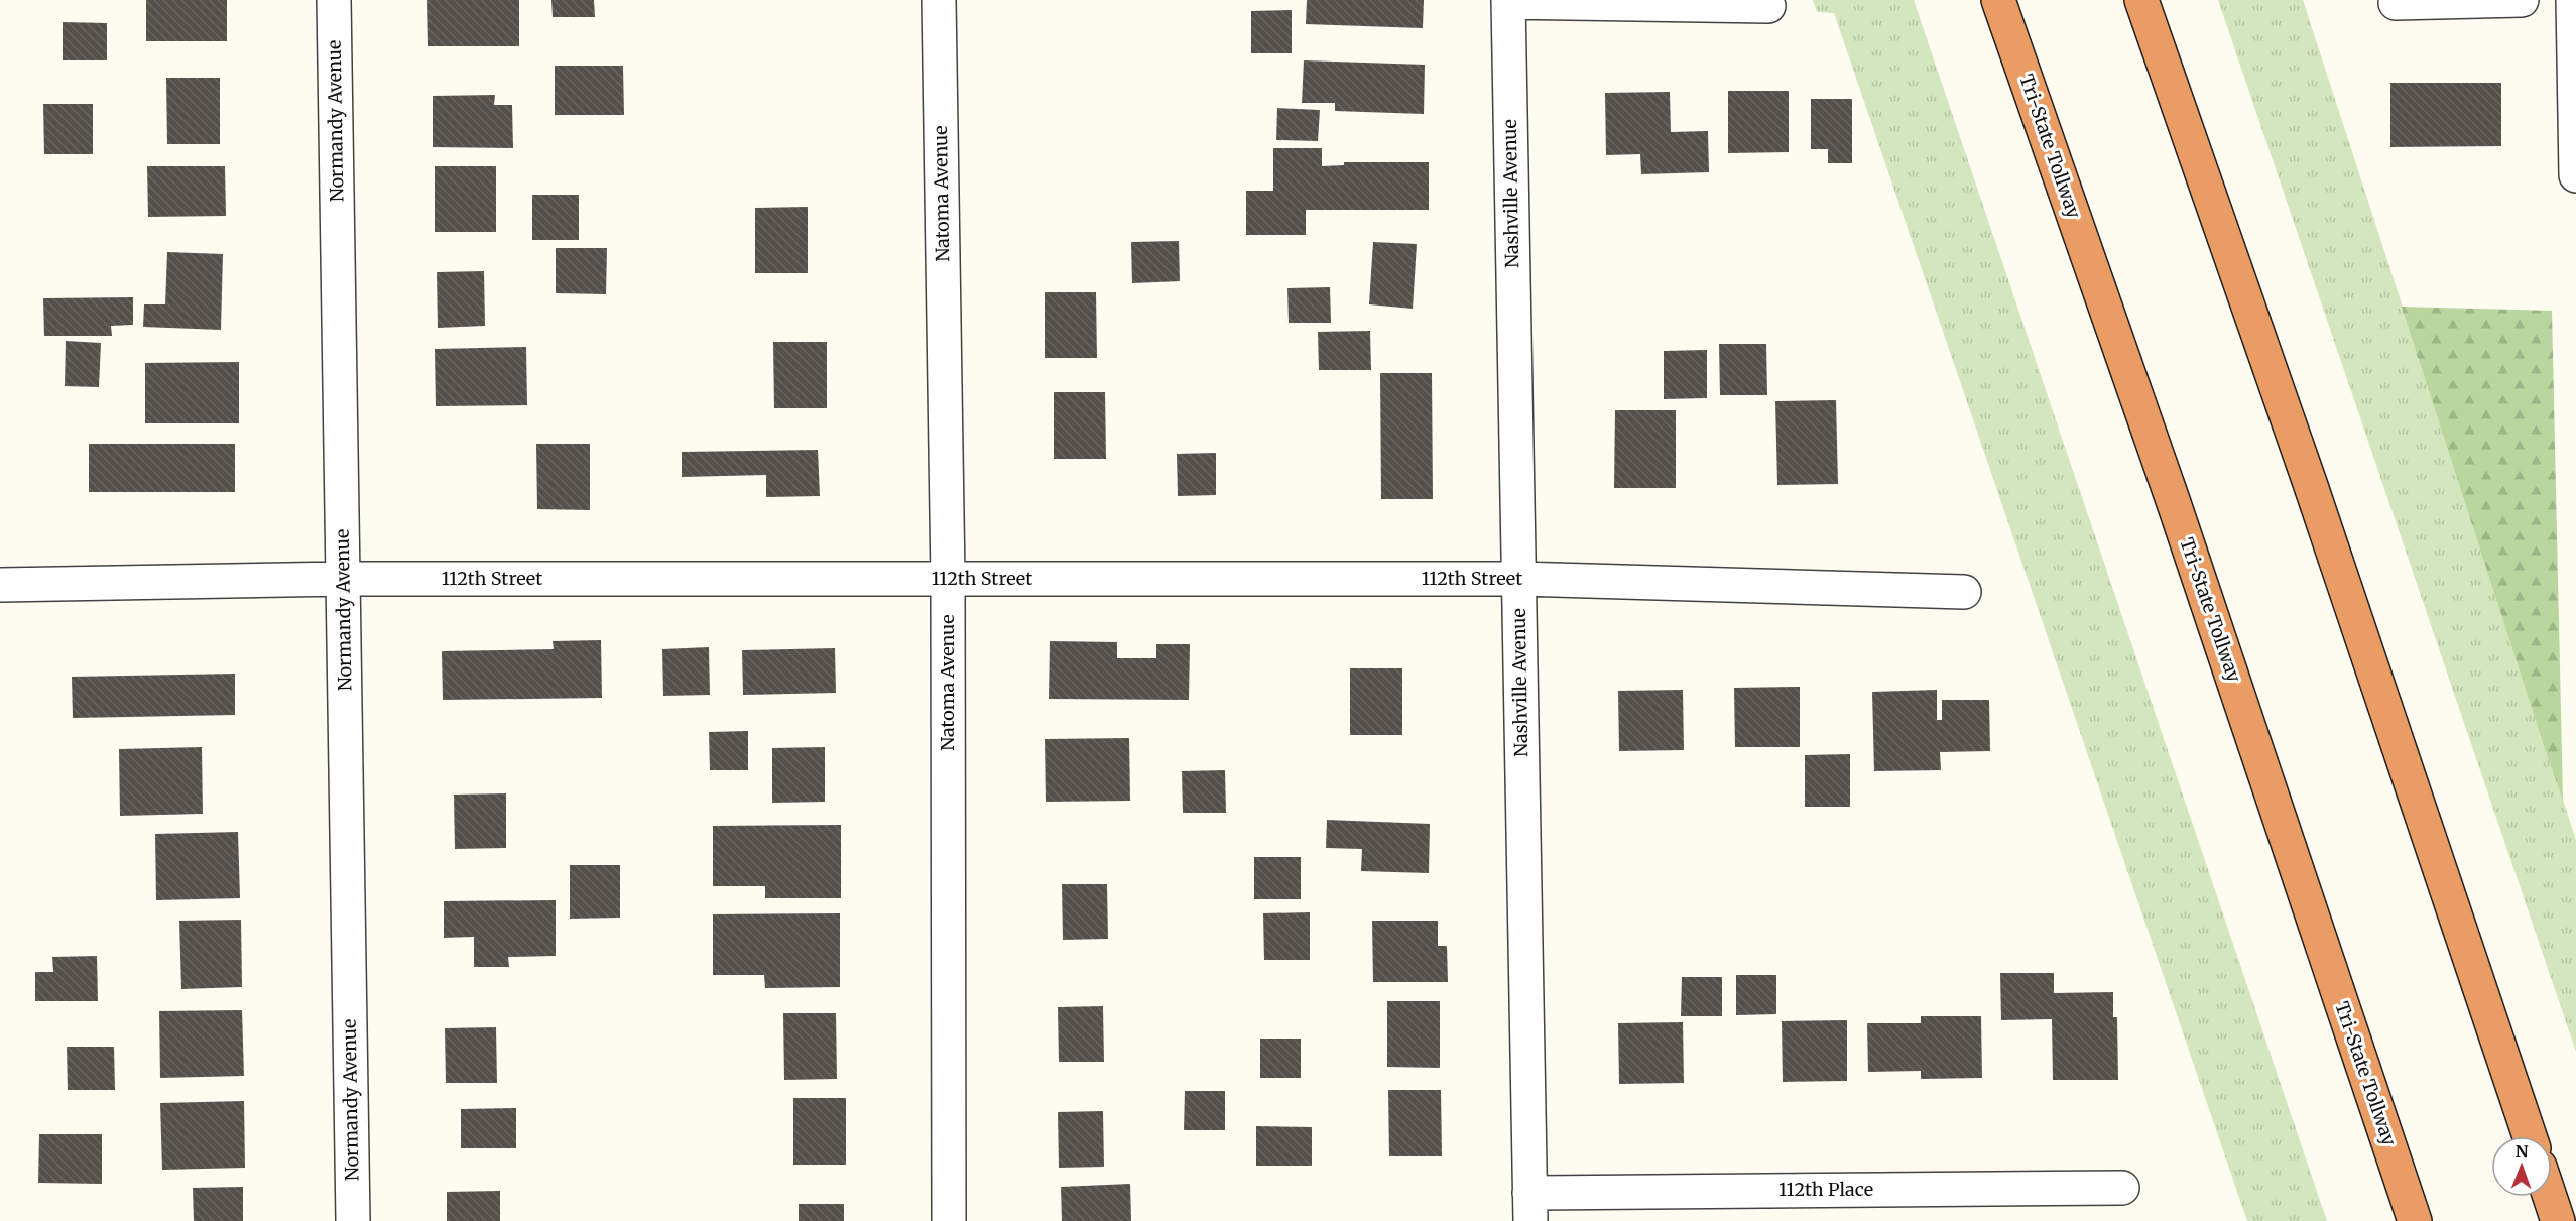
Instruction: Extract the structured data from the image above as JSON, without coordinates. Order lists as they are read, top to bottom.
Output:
{
  "streets": {
    "highway": ["Tri-State Tollway"],
    "street": [
      "Normandy Avenue",
      "Natoma Avenue",
      "Nashville Avenue",
      "112th Street",
      "112th Place"
    ]
  },
  "crossings": [
    ["Normandy Avenue", "112th Street"],
    ["Natoma Avenue", "112th Street"],
    ["Nashville Avenue", "112th Street"],
    ["Nashville Avenue", "112th Place"]
  ],
  "north": "top"
}
